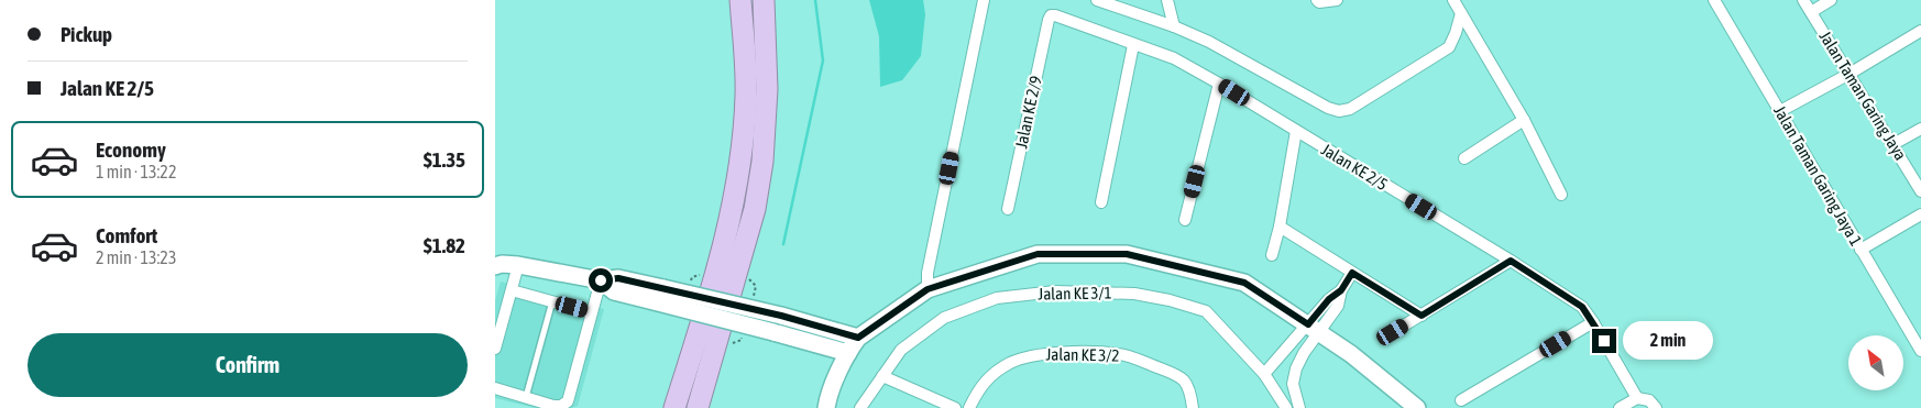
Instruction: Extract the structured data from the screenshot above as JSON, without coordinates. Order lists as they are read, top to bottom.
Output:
{
  "streets": {
    "street": [
      "Jalan Taman Garing Jaya",
      "Jalan KE 2/9",
      "Jalan KE 2/5",
      "Jalan Taman Garing Jaya 1",
      "Jalan KE 3/1",
      "Jalan KE 3/2"
    ]
  },
  "crossings": [
    ["Jalan KE 2/9", "Jalan KE 2/5"]
  ],
  "north": "top left",
  "page": {
    "banner": ["Pickup", "Jalan KE 2/5"],
    "list": [
      {
        "name": "Economy",
        "note": "1 min · 13:22",
        "value": "$1.35"
      },
      {
        "name": "Comfort",
        "note": "2 min · 13:23",
        "value": "$1.82"
      }
    ],
    "bubble": "2 min",
    "buttons": "Confirm"
  }
}
